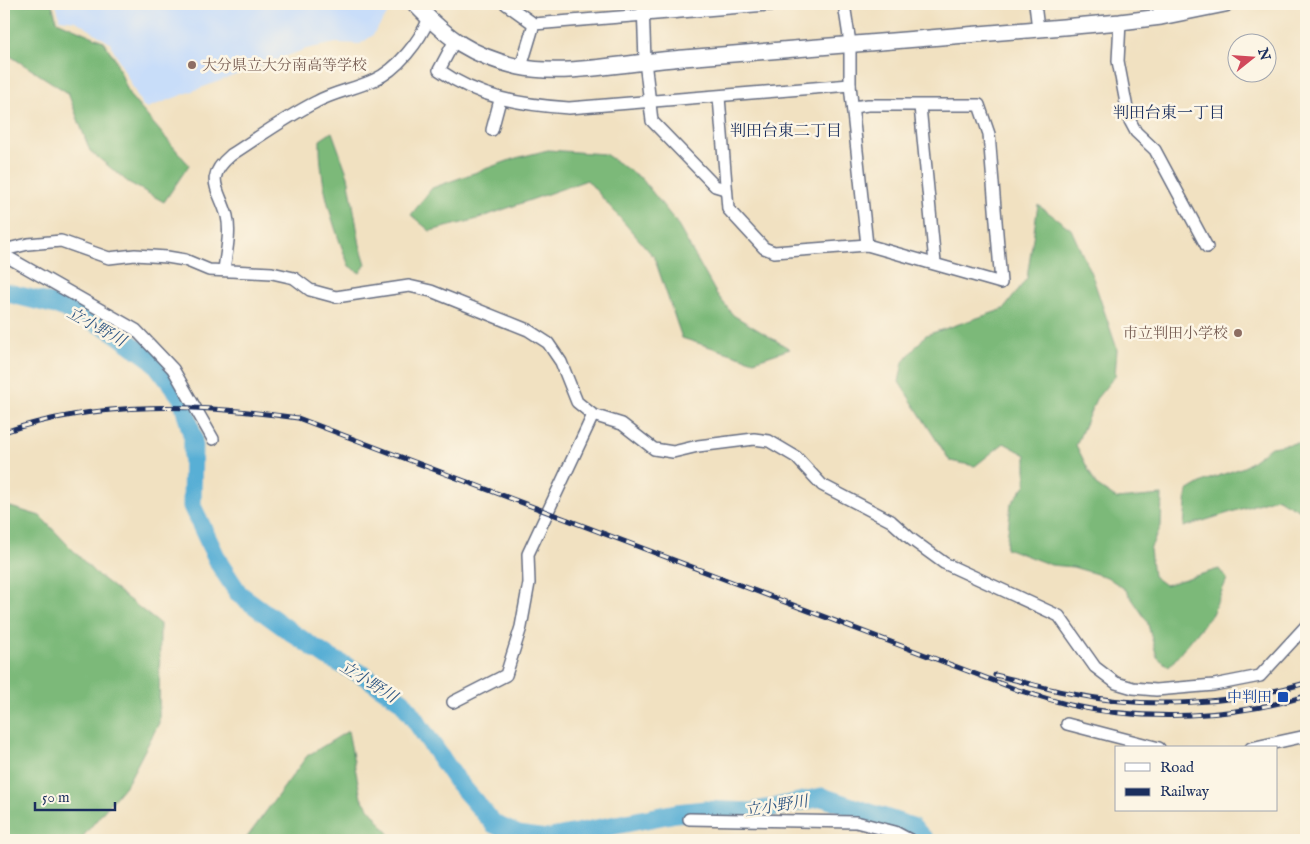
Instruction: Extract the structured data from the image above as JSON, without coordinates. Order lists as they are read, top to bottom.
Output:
{
  "districts": ["判田台東一丁目", "判田台東二丁目"],
  "water": ["立小野川"],
  "places": {
    "other": ["大分県立大分南高等学校", "市立判田小学校"],
    "transit": ["中判田"]
  },
  "legend": ["Road", "Railway"],
  "scale_bar": "50 m",
  "north": "right"
}
